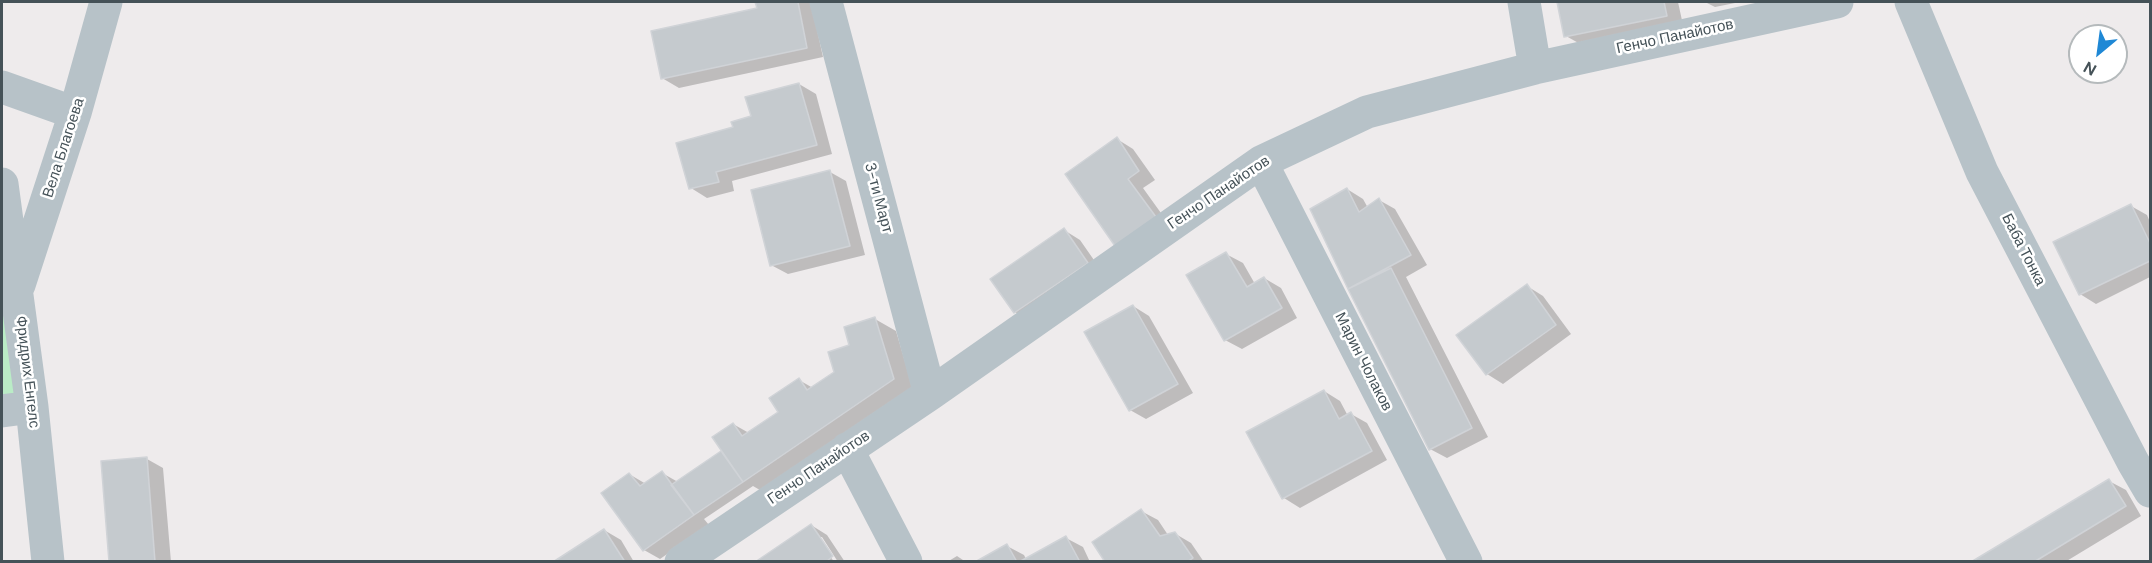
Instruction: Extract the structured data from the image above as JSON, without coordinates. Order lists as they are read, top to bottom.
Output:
{
  "streets": {
    "street": [
      "Генчо Панайотов",
      "Вела Благоева",
      "3-ти Март",
      "Баба Тонка",
      "Марин Чолаков",
      "Фридрих Енгелс"
    ]
  },
  "crossings": [
    ["Генчо Панайотов", "3-ти Март"],
    ["Генчо Панайотов", "Марин Чолаков"],
    ["Вела Благоева", "Фридрих Енгелс"]
  ],
  "north": "bottom left"
}
